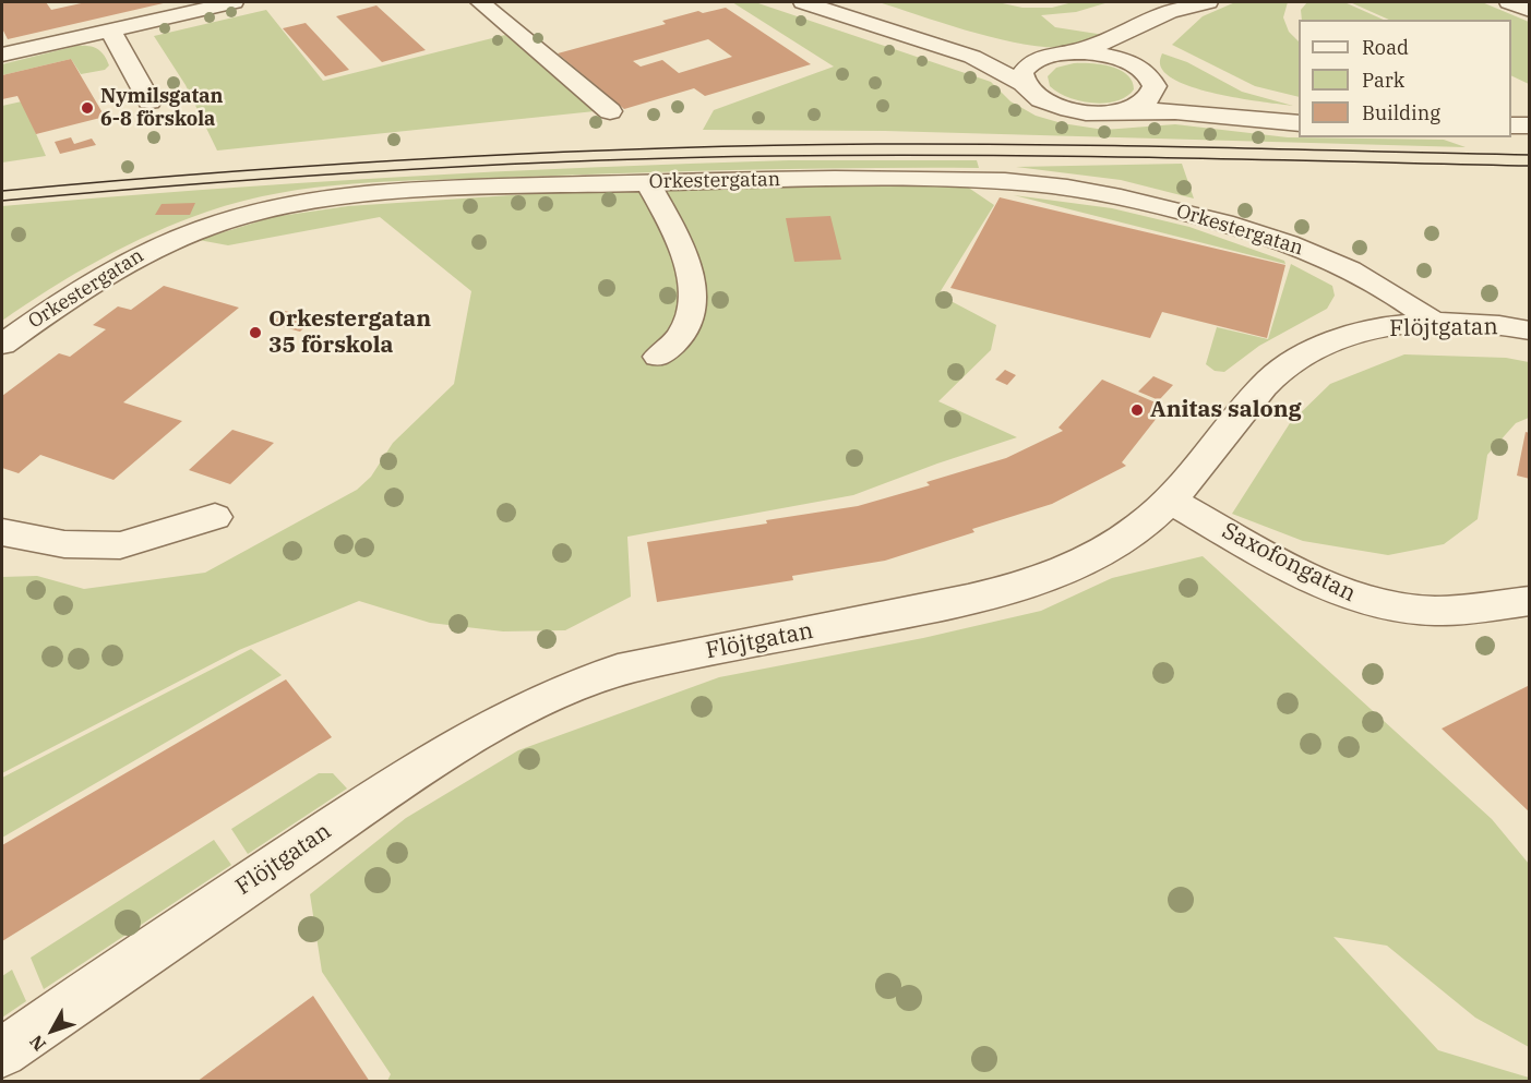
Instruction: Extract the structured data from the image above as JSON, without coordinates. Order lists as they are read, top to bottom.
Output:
{
  "streets": {
    "street": ["Orkestergatan", "Flöjtgatan", "Saxofongatan"]
  },
  "crossings": [
    ["Orkestergatan", "Flöjtgatan"],
    ["Flöjtgatan", "Saxofongatan"]
  ],
  "places": ["Nymilsgatan 6-8 förskola", "Orkestergatan 35 förskola", "Anitas salong"],
  "legend": ["Road", "Park", "Building"],
  "north": "bottom left"
}
